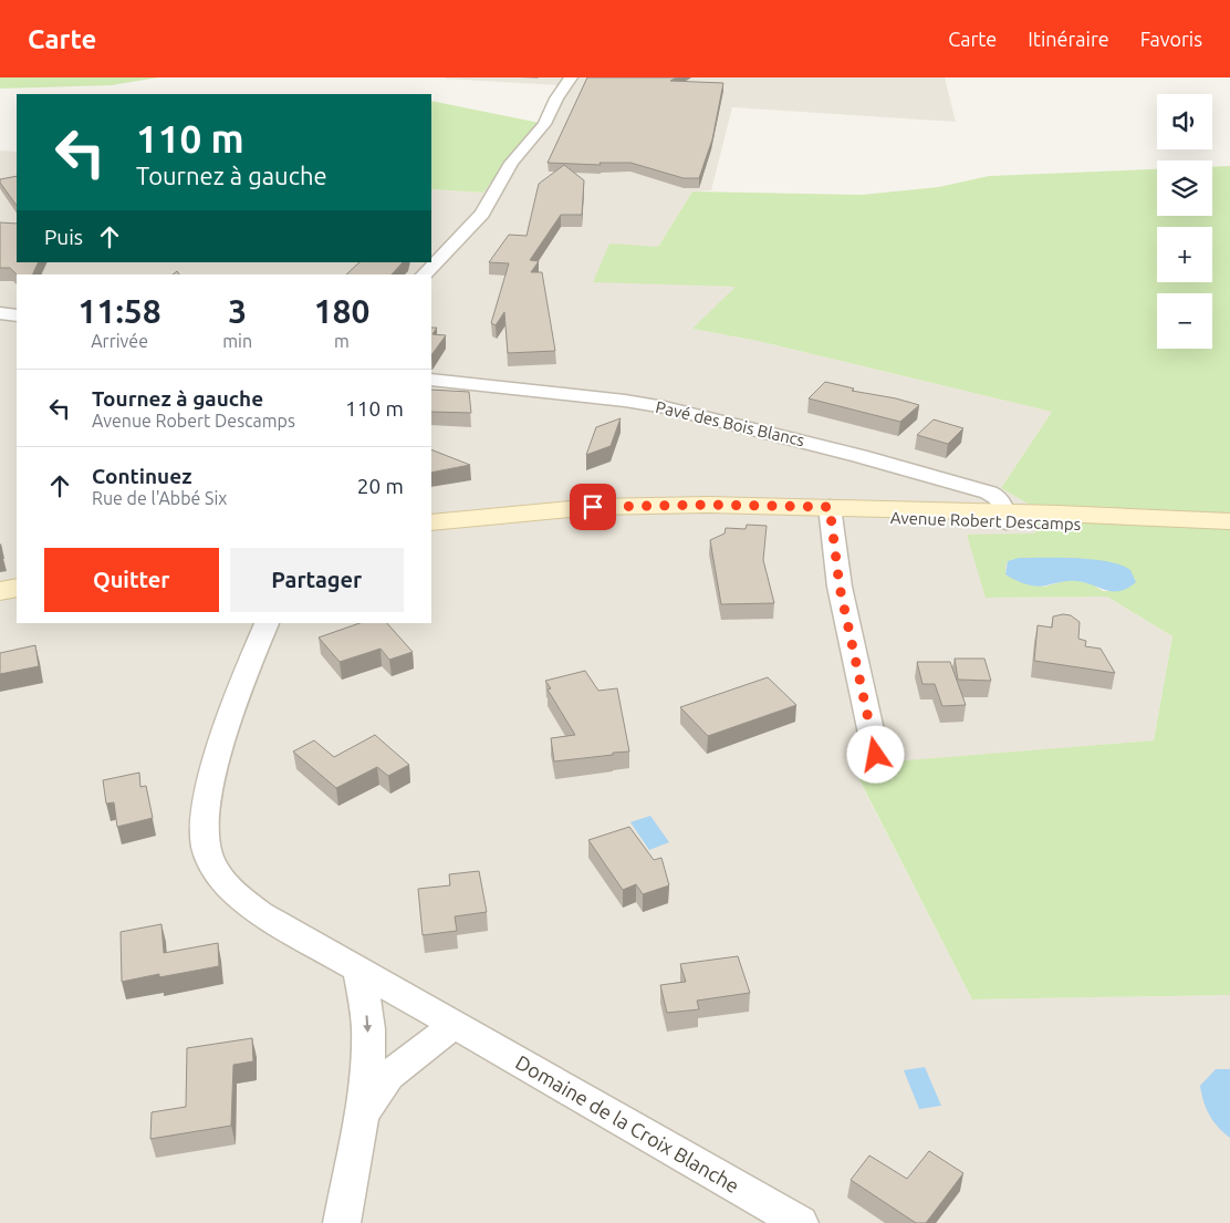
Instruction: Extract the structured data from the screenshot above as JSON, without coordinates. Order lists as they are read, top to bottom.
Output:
{
  "streets": {
    "main road": ["Avenue Robert Descamps"],
    "street": ["Pavé des Bois Blancs", "Domaine de la Croix Blanche"]
  },
  "crossings": [
    ["Pavé des Bois Blancs", "Avenue Robert Descamps"]
  ],
  "page": {
    "header": "Carte",
    "nav": ["Carte", "Itinéraire", "Favoris"],
    "map_buttons": ["+", "−"],
    "turn": ["110 m", "Tournez à gauche"],
    "then": "Puis",
    "eta": [
      "11:58",
      "Arrivée",
      "3",
      "min",
      "180",
      "m"
    ],
    "list": [
      {
        "name": "Tournez à gauche",
        "note": "Avenue Robert Descamps",
        "value": "110 m"
      },
      {
        "name": "Continuez",
        "note": "Rue de l'Abbé Six",
        "value": "20 m"
      }
    ],
    "buttons": ["Quitter", "Partager"]
  }
}
